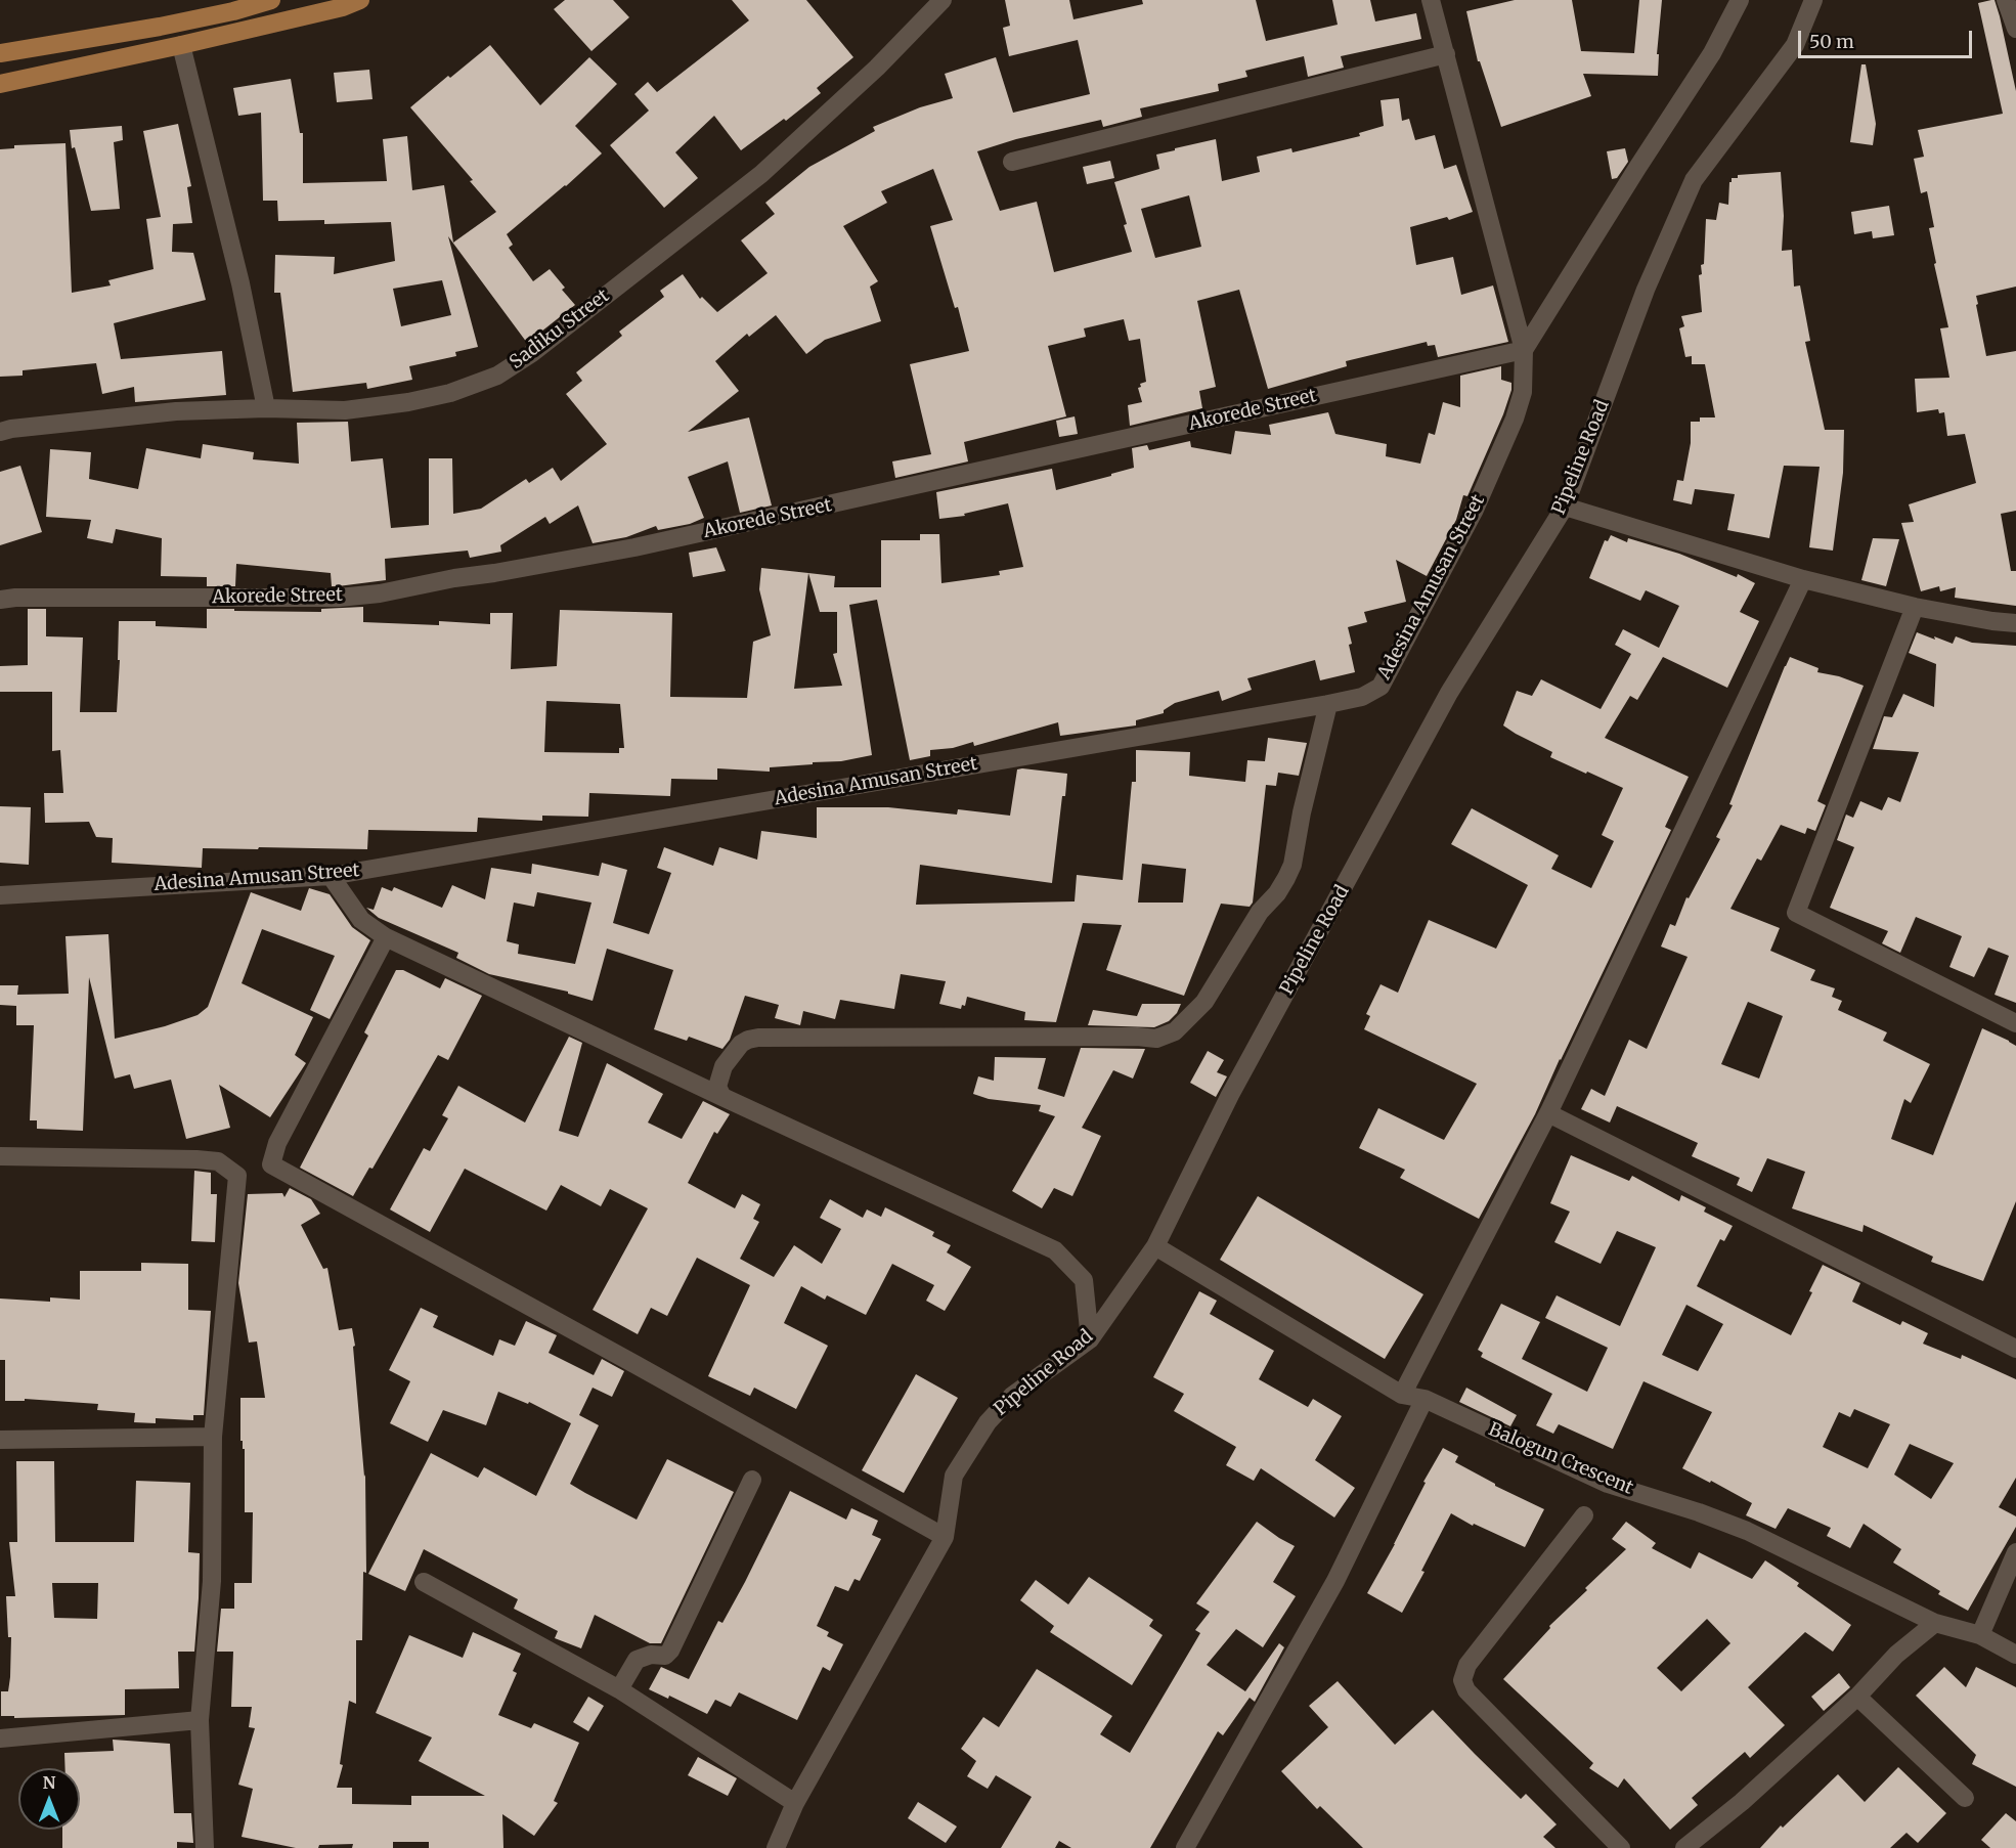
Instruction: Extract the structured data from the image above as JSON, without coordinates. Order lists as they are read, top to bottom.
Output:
{
  "streets": {
    "street": [
      "Sadiku Street",
      "Akorede Street",
      "Pipeline Road",
      "Adesina Amusan Street",
      "Balogun Crescent"
    ]
  },
  "crossings": [
    ["Akorede Street", "Adesina Amusan Street"],
    ["Pipeline Road", "Balogun Crescent"]
  ],
  "scale_bar": "50 m",
  "north": "top"
}
